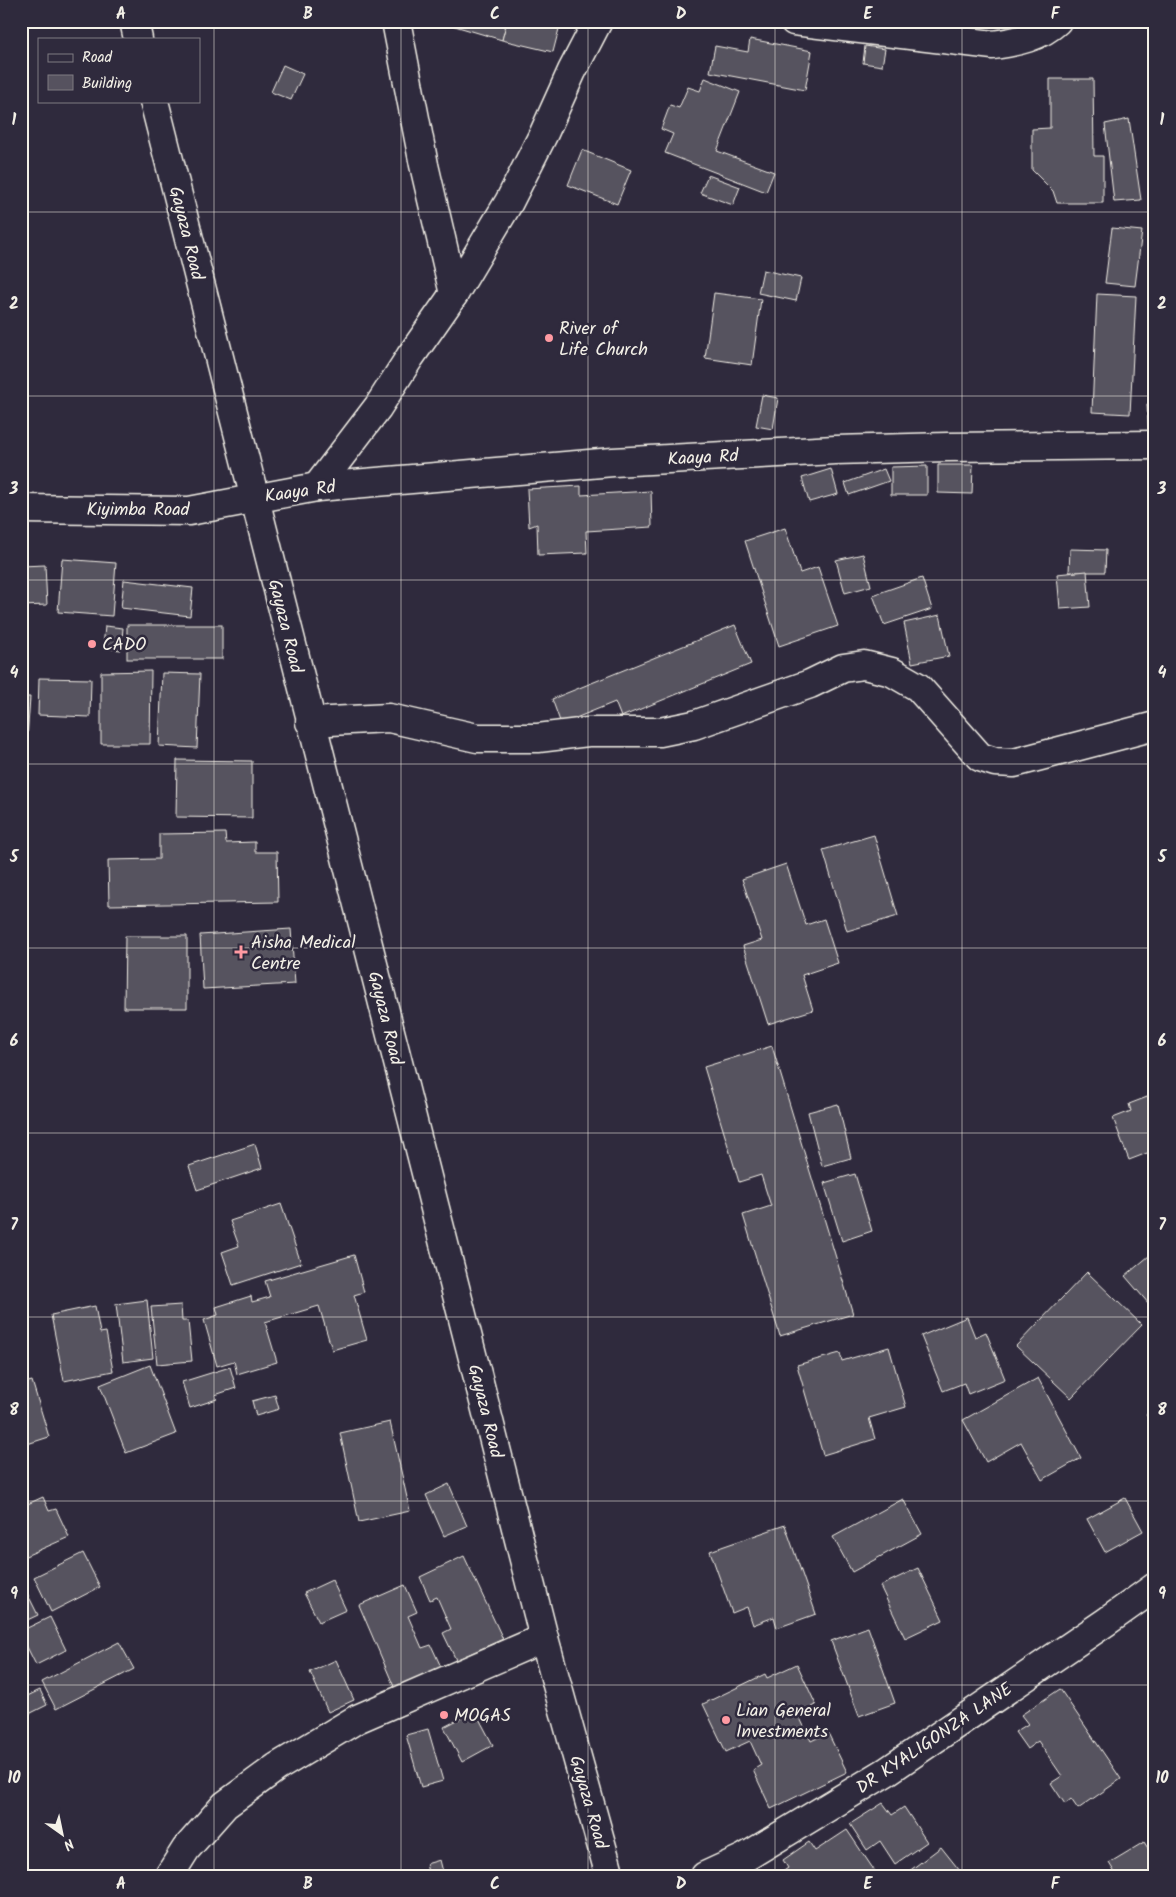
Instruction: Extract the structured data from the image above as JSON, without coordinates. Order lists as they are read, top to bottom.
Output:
{
  "streets": {
    "street": [
      "Gayaza Road",
      "Kaaya Rd",
      "Kiyimba Road",
      "DR KYALIGONZA LANE"
    ]
  },
  "crossings": [
    ["Gayaza Road", "Kaaya Rd"],
    ["Gayaza Road", "Kiyimba Road"],
    ["Kaaya Rd", "Kiyimba Road"]
  ],
  "places": {
    "other": [
      "River of Life Church",
      "CADO",
      "MOGAS",
      "Lian General Investments"
    ],
    "health": ["Aisha Medical Centre"]
  },
  "legend": ["Road", "Building"],
  "north": "bottom right",
  "grid": {
    "columns": [
      "A",
      "B",
      "C",
      "D",
      "E",
      "F"
    ],
    "rows": [
      "1",
      "2",
      "3",
      "4",
      "5",
      "6",
      "7",
      "8",
      "9",
      "10"
    ]
  }
}
